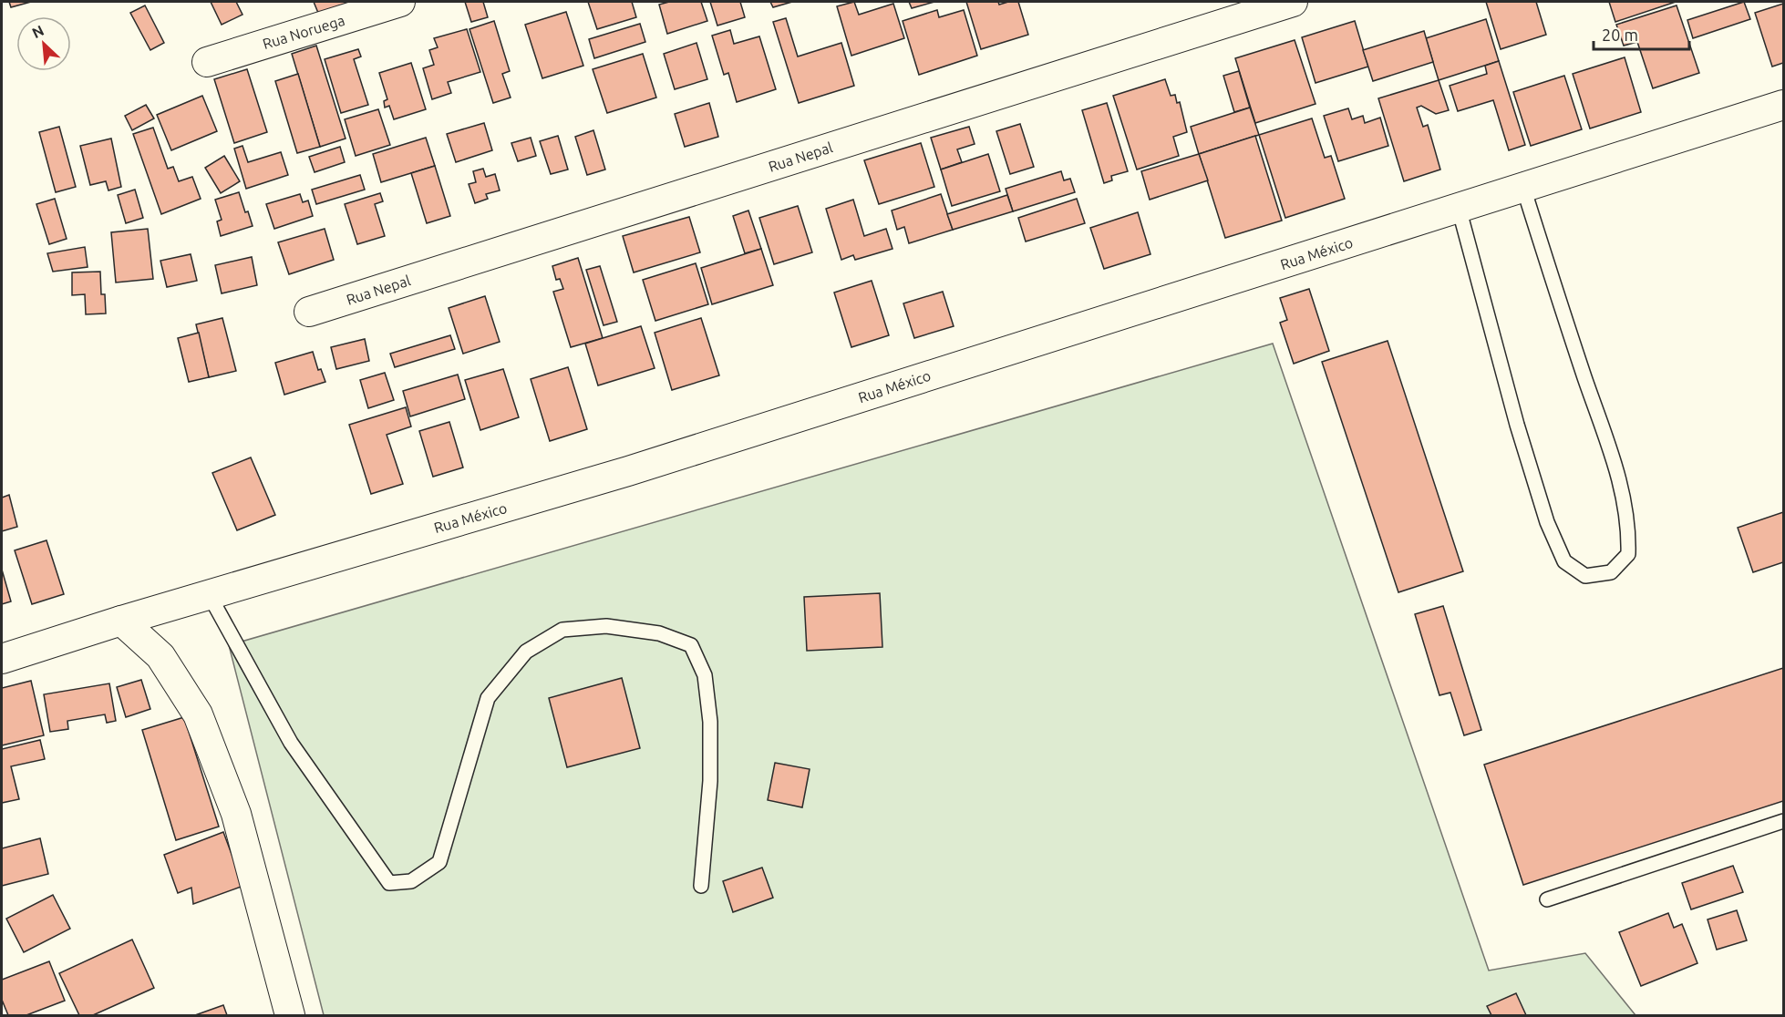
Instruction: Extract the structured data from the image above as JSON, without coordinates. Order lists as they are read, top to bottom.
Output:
{
  "streets": {
    "street": ["Rua Noruega", "Rua Nepal", "Rua México"]
  },
  "scale_bar": "20 m",
  "north": "top left"
}
